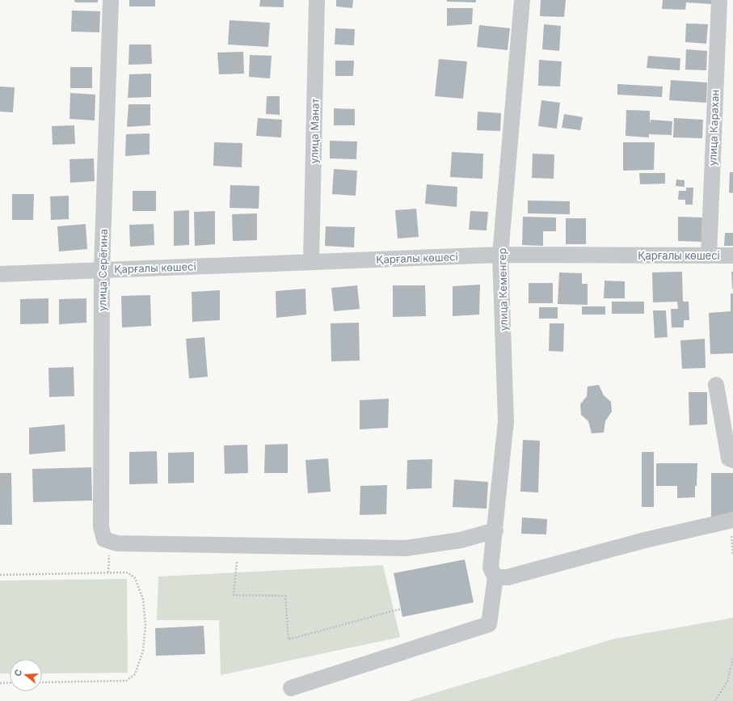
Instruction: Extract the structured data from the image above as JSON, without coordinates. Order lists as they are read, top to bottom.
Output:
{
  "streets": {
    "street": [
      "улица Карахан",
      "улица Манат",
      "Қарғалы көшесі",
      "улица Серёгина",
      "улица Кеменгер"
    ]
  },
  "crossings": [
    ["улица Карахан", "Қарғалы көшесі"],
    ["улица Манат", "Қарғалы көшесі"],
    ["Қарғалы көшесі", "улица Серёгина"],
    ["Қарғалы көшесі", "улица Кеменгер"],
    ["улица Серёгина", "улица Кеменгер"]
  ],
  "north": "left"
}
